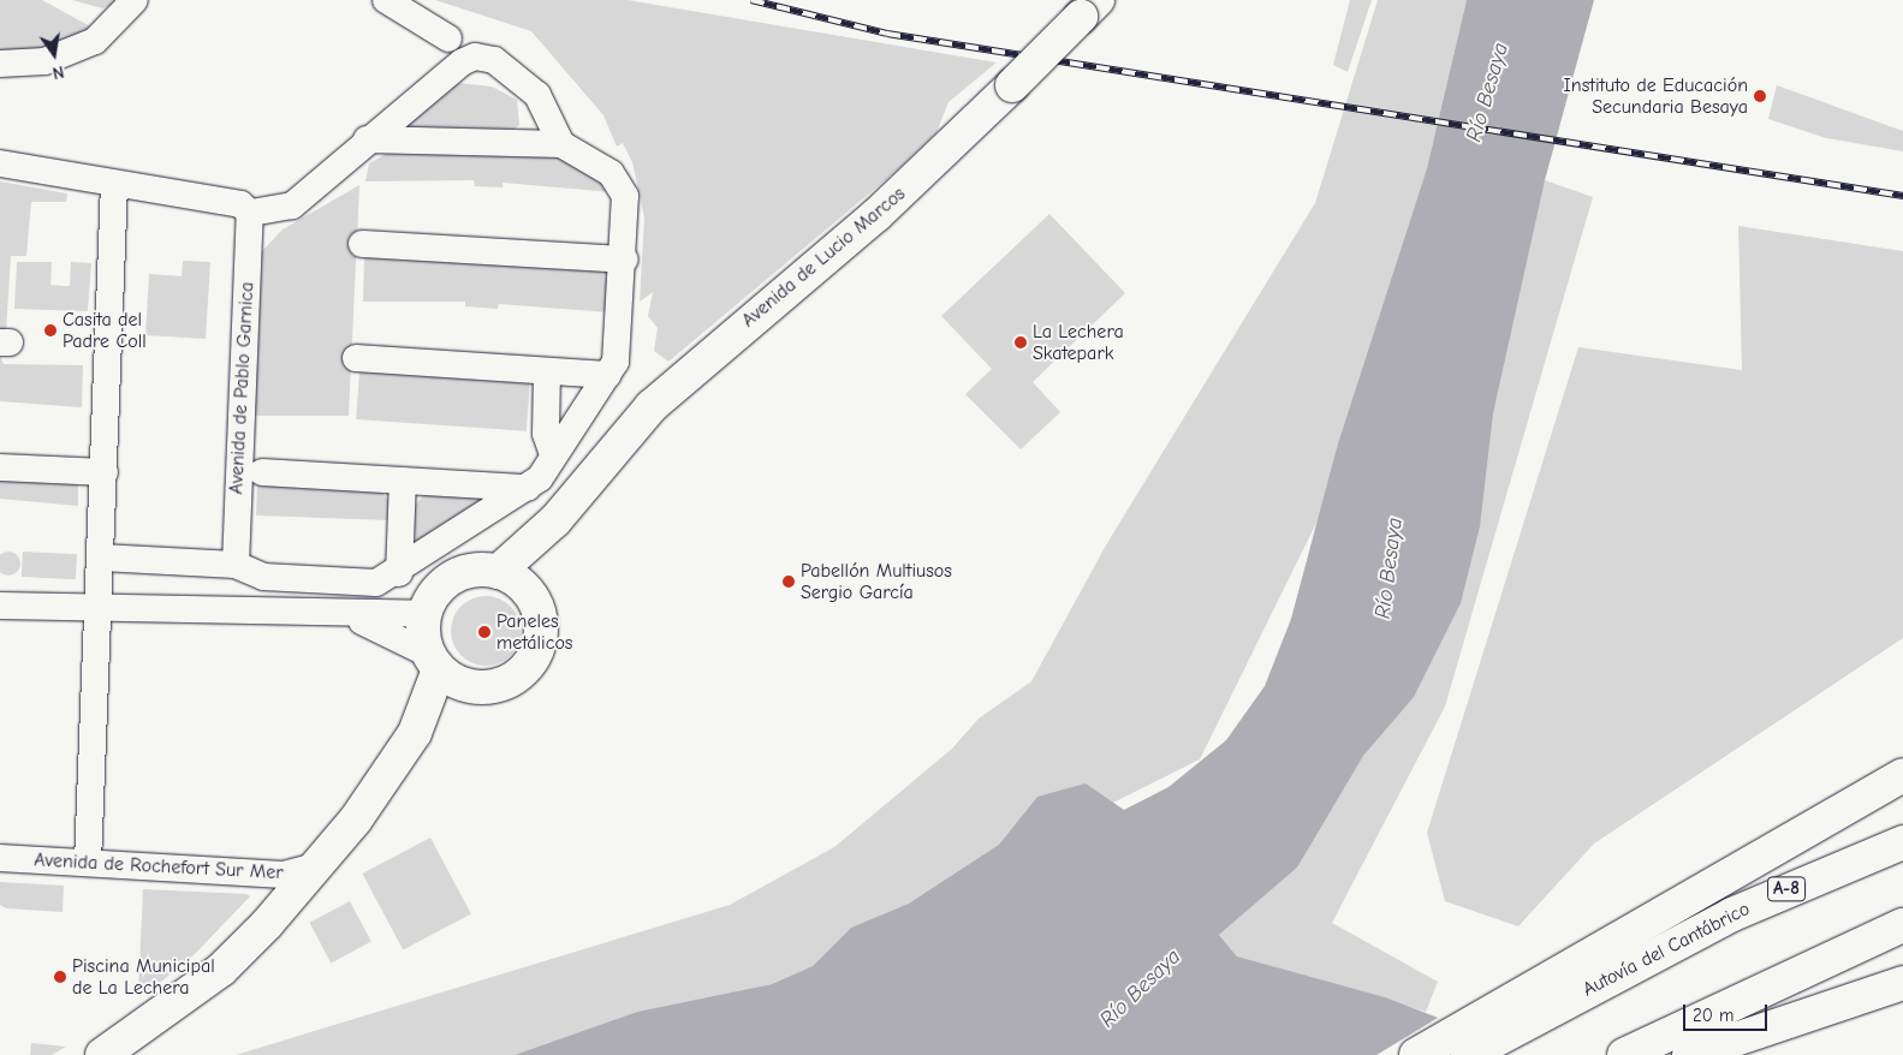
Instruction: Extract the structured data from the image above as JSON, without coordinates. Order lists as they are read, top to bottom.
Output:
{
  "streets": {
    "main road": ["Avenida de Lucio Marcos", "A-8", "Autovía del Cantábrico"],
    "street": ["Avenida de Pablo Garnica", "Avenida de Rochefort Sur Mer"]
  },
  "water": ["Río Besaya"],
  "places": [
    "Instituto de Educación Secundaria Besaya",
    "Casita del Padre Coll",
    "La Lechera Skatepark",
    "Pabellón Multiusos Sergio García",
    "Paneles metálicos",
    "Piscina Municipal de La Lechera"
  ],
  "scale_bar": "20 m",
  "north": "bottom"
}
